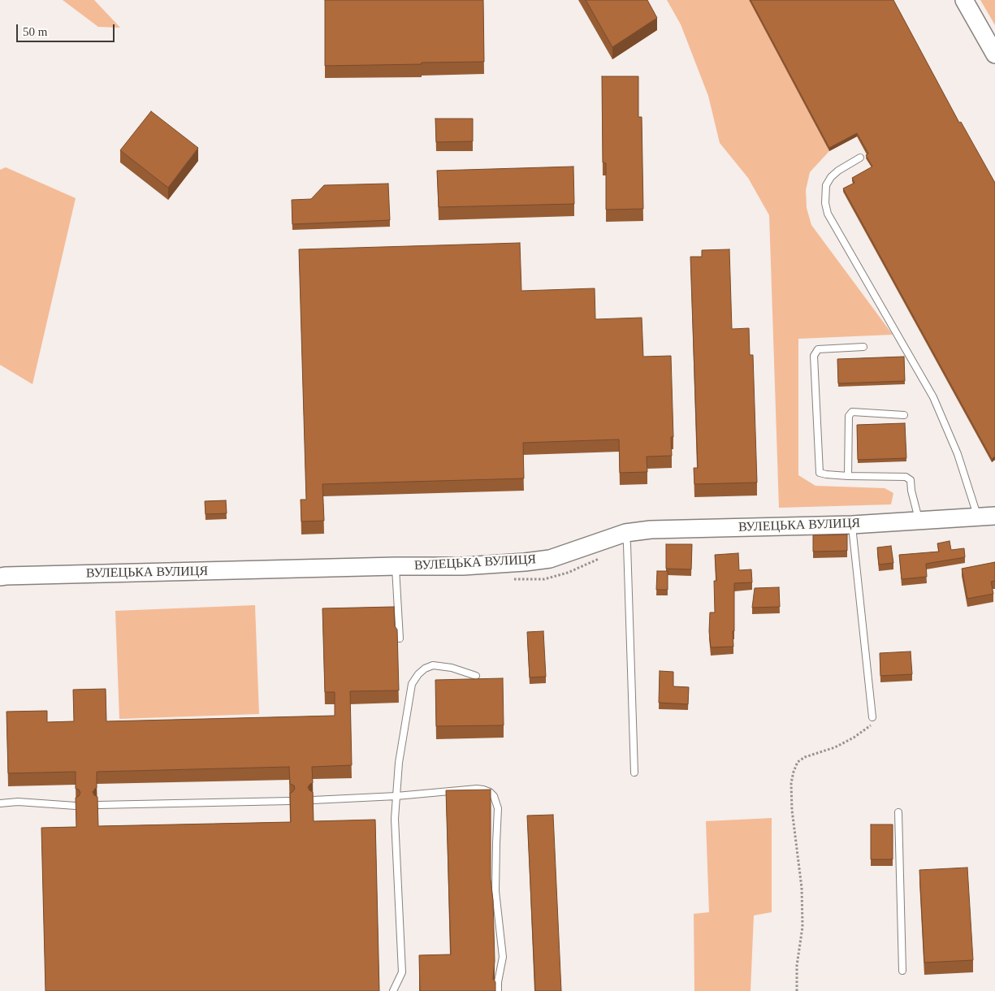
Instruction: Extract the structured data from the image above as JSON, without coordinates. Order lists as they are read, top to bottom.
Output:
{
  "streets": {
    "street": ["ВУЛЕЦЬКА ВУЛИЦЯ"]
  },
  "scale_bar": "50 m"
}
